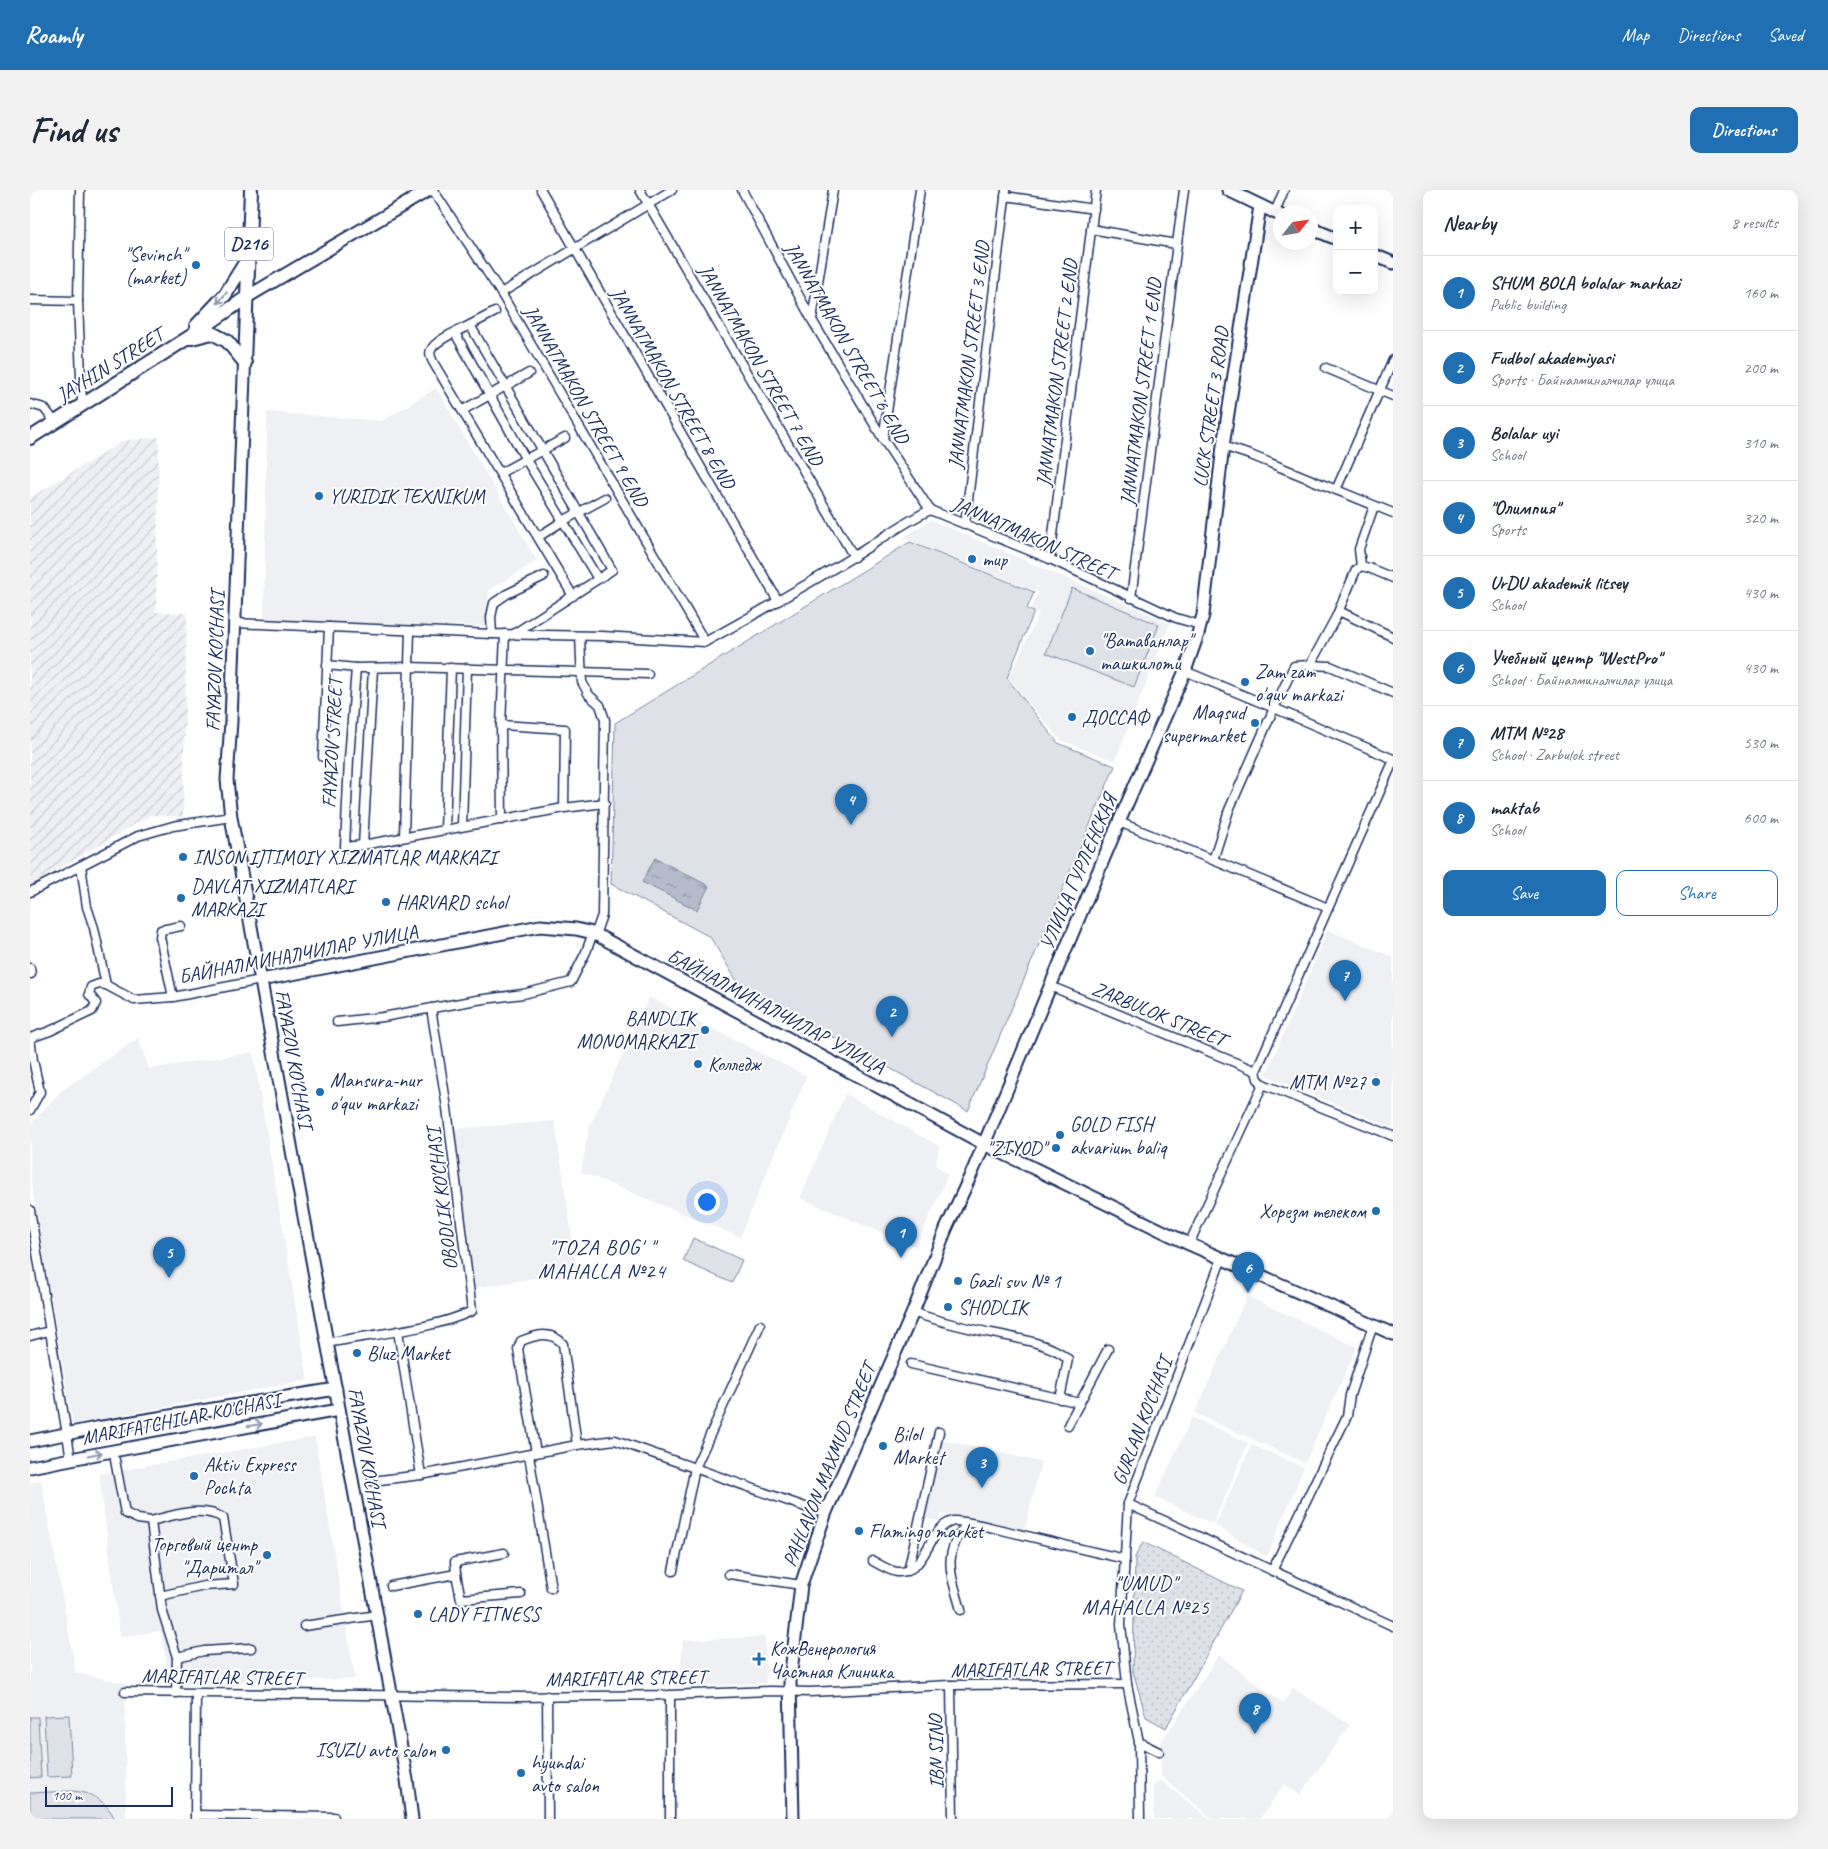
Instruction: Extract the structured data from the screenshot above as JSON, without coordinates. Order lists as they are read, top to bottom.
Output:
{
  "streets": {
    "main road": ["D216", "JAYHIN STREET"],
    "street": [
      "JANNATMAKON STREET 6 END",
      "JANNATMAKON STREET 3 END",
      "JANNATMAKON STREET 7 END",
      "JANNATMAKON STREET 2 END",
      "JANNATMAKON STREET 8 END",
      "JANNATMAKON STREET 1 END",
      "JANNATMAKON STREET 9 END",
      "LUCK STREET 3 ROAD",
      "JANNATMAKON STREET",
      "FAYAZOV KO'CHASI",
      "FAYAZOV STREET",
      "УЛИЦА ГУРЛЕНСКАЯ",
      "БАЙНАЛМИНАЛЧИЛАР УЛИЦА",
      "ZARBULOK STREET",
      "OBODLIK KO'CHASI",
      "MARIFATCHILAR KO'CHASI",
      "GURLAN KO'CHASI",
      "PAHLAVON MAXMUD STREET",
      "MARIFATLAR STREET",
      "IBN SINO"
    ]
  },
  "crossings": [
    ["D216", "FAYAZOV KO'CHASI"],
    ["JANNATMAKON STREET 6 END", "JANNATMAKON STREET"],
    ["JANNATMAKON STREET 3 END", "JANNATMAKON STREET"],
    ["JANNATMAKON STREET 7 END", "JANNATMAKON STREET"],
    ["JANNATMAKON STREET 2 END", "JANNATMAKON STREET"],
    ["JANNATMAKON STREET 8 END", "JANNATMAKON STREET"],
    ["JANNATMAKON STREET 1 END", "JANNATMAKON STREET"],
    ["JANNATMAKON STREET 9 END", "JANNATMAKON STREET"],
    ["LUCK STREET 3 ROAD", "JANNATMAKON STREET"],
    ["LUCK STREET 3 ROAD", "УЛИЦА ГУРЛЕНСКАЯ"],
    ["JANNATMAKON STREET", "УЛИЦА ГУРЛЕНСКАЯ"],
    ["FAYAZOV KO'CHASI", "БАЙНАЛМИНАЛЧИЛАР УЛИЦА"],
    ["FAYAZOV KO'CHASI", "OBODLIK KO'CHASI"],
    ["FAYAZOV KO'CHASI", "MARIFATCHILAR KO'CHASI"],
    ["FAYAZOV KO'CHASI", "MARIFATLAR STREET"],
    ["УЛИЦА ГУРЛЕНСКАЯ", "БАЙНАЛМИНАЛЧИЛАР УЛИЦА"],
    ["УЛИЦА ГУРЛЕНСКАЯ", "ZARBULOK STREET"],
    ["УЛИЦА ГУРЛЕНСКАЯ", "PAHLAVON MAXMUD STREET"],
    ["БАЙНАЛМИНАЛЧИЛАР УЛИЦА", "GURLAN KO'CHASI"],
    ["БАЙНАЛМИНАЛЧИЛАР УЛИЦА", "PAHLAVON MAXMUD STREET"],
    ["PAHLAVON MAXMUD STREET", "MARIFATLAR STREET"],
    ["MARIFATLAR STREET", "IBN SINO"]
  ],
  "districts": ["\"TOZA BOG' \" MAHALLA №24", "\"UMUD\" MAHALLA №25"],
  "places": {
    "other": [
      "\"Sevinch\" (market)",
      "YURIDIK TEXNIKUM",
      "тир",
      "\"Ватаванлар\" ташкилоти",
      "Zam zam o'quv markazi",
      "ДОССАФ",
      "Maqsud supermarket",
      "INSON IJTIMOIY XIZMATLAR MARKAZI",
      "DAVLAT XIZMATLARI MARKAZI",
      "HARVARD schol",
      "BANDLIK MONOMARKAZI",
      "Колледж",
      "MTM №27",
      "Mansura-nur o'quv markazi",
      "GOLD FISH akvarium baliq",
      "\"ZIYOD\"",
      "Хорезм телеком",
      "Gazli suv № 1",
      "SHODLIK",
      "Bluz Market",
      "Bilol Market",
      "Aktiv Express Pochta",
      "Flamingo market",
      "Торговый центр \"Даритал\"",
      "LADY FITNESS",
      "ISUZU avto salon",
      "hyundai avto salon"
    ],
    "health": ["КожВенерология Частная Клиника"]
  },
  "scale_bar": "100 m",
  "north": "top right",
  "page": {
    "header": "Roamly",
    "nav": ["Map", "Directions", "Saved"],
    "buttons": [
      "Directions",
      ["Save", "Share"]
    ],
    "title": "Find us",
    "heading": ["Nearby", "8 results"],
    "map_buttons": ["+", "−"],
    "list": [
      {
        "mark": "1",
        "name": "SHUM BOLA bolalar markazi",
        "note": "Public building",
        "value": "160 m"
      },
      {
        "mark": "2",
        "name": "Fudbol akademiyasi",
        "note": "Sports · Байналминалчилар улица",
        "value": "200 m"
      },
      {
        "mark": "3",
        "name": "Bolalar uyi",
        "note": "School",
        "value": "310 m"
      },
      {
        "mark": "4",
        "name": "\"Олимпия\"",
        "note": "Sports",
        "value": "320 m"
      },
      {
        "mark": "5",
        "name": "UrDU akademik litsey",
        "note": "School",
        "value": "430 m"
      },
      {
        "mark": "6",
        "name": "Учебный центр \"WestPro\"",
        "note": "School · Байналминалчилар улица",
        "value": "430 m"
      },
      {
        "mark": "7",
        "name": "MTM №28",
        "note": "School · Zarbulok street",
        "value": "530 m"
      },
      {
        "mark": "8",
        "name": "maktab",
        "note": "School",
        "value": "600 m"
      }
    ],
    "pins": [
      "4",
      "7",
      "2",
      "1",
      "5",
      "6",
      "3",
      "8"
    ],
    "scale": "100 m"
  }
}
